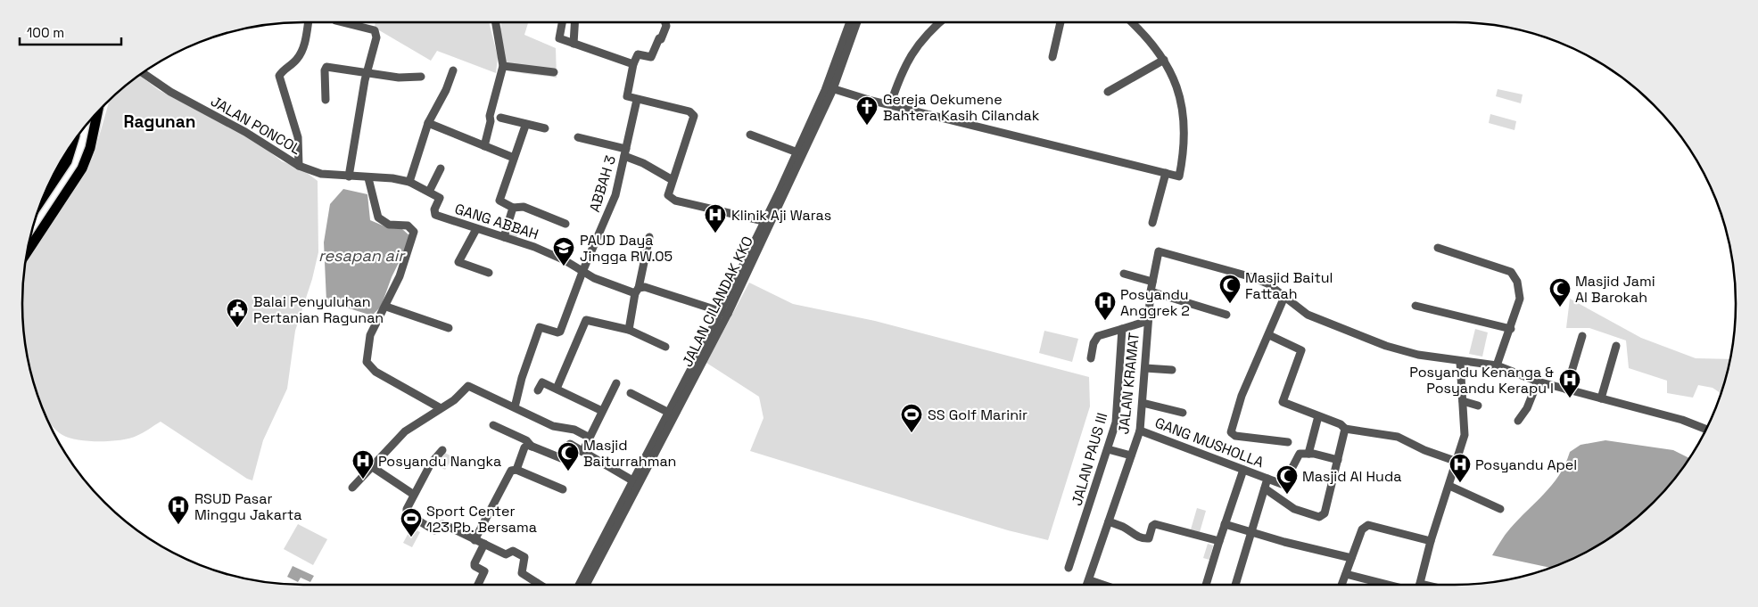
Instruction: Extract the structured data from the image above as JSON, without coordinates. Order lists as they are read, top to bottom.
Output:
{
  "streets": {
    "street": [
      "JALAN PONCOL",
      "ABBAH 3",
      "GANG ABBAH",
      "JALAN CILANDAK KKO",
      "JALAN KRAMAT",
      "GANG MUSHOLLA",
      "JALAN PAUS III"
    ]
  },
  "crossings": [
    ["ABBAH 3", "GANG ABBAH"],
    ["GANG ABBAH", "JALAN CILANDAK KKO"],
    ["JALAN KRAMAT", "GANG MUSHOLLA"]
  ],
  "districts": ["Ragunan"],
  "water": ["resapan air"],
  "places": {
    "church": ["Gereja Oekumene Bahtera Kasih Cilandak"],
    "hospital": [
      "Klinik Aji Waras",
      "Posyandu Anggrek 2",
      "Posyandu Kenanga & Posyandu Kerapu I",
      "Posyandu Nangka",
      "Posyandu Apel",
      "RSUD Pasar Minggu Jakarta"
    ],
    "school or university": ["PAUD Daya Jingga RW.05"],
    "mosque": [
      "Masjid Baitul Fattaah",
      "Masjid Jami Al Barokah",
      "Masjid Baiturrahman",
      "Masjid Al Huda"
    ],
    "public building": ["Balai Penyuluhan Pertanian Ragunan"],
    "sports": ["SS Golf Marinir", "Sport Center 123 Pb. Bersama"]
  },
  "scale_bar": "100 m"
}
